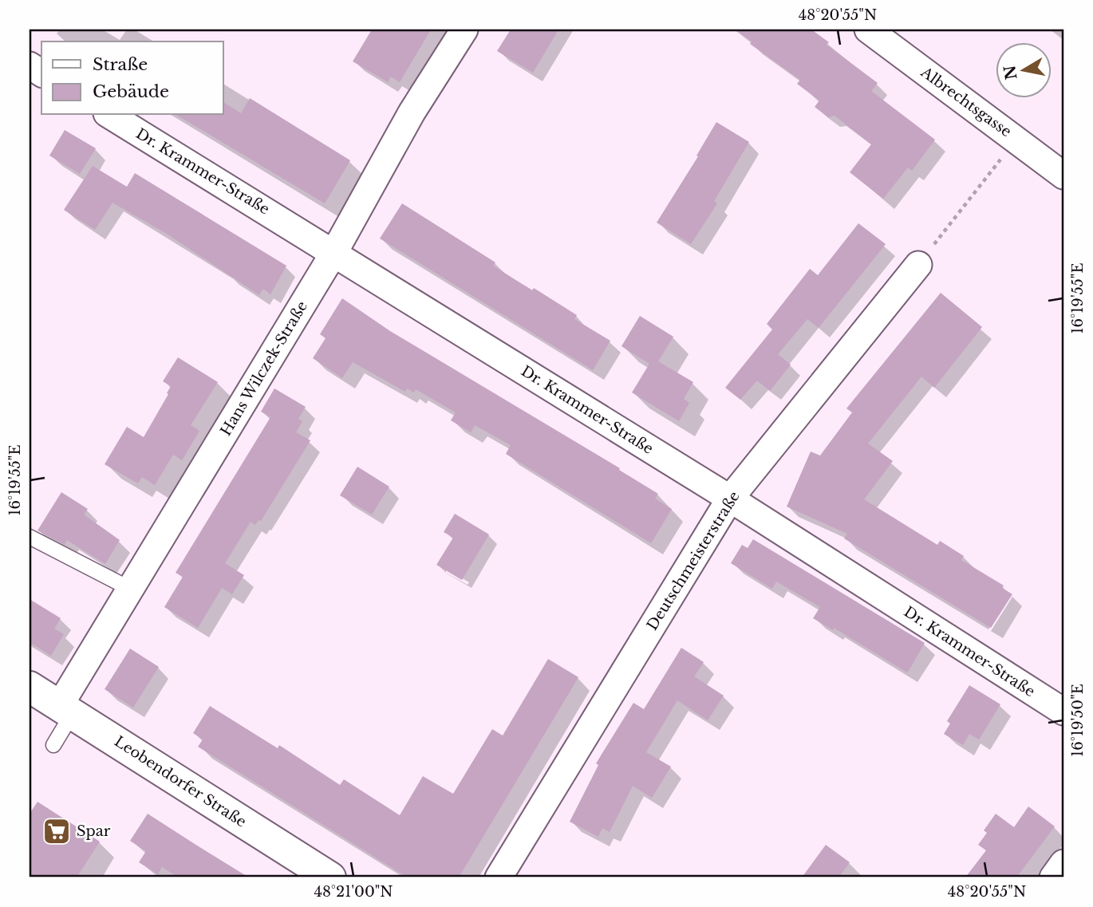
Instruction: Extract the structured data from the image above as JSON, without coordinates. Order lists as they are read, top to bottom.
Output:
{
  "streets": {
    "main road": ["Leobendorfer Straße"],
    "street": [
      "Albrechtsgasse",
      "Dr. Krammer-Straße",
      "Hans Wilczek-Straße",
      "Deutschmeisterstraße"
    ]
  },
  "crossings": [
    ["Dr. Krammer-Straße", "Hans Wilczek-Straße"],
    ["Dr. Krammer-Straße", "Deutschmeisterstraße"],
    ["Hans Wilczek-Straße", "Leobendorfer Straße"]
  ],
  "places": {
    "supermarket": ["Spar"]
  },
  "legend": ["Straße", "Gebäude"],
  "north": "left",
  "coordinates": [
    "48°20'55\"N",
    "16°19'55\"E",
    "16°19'50\"E",
    "48°21'00\"N"
  ]
}
